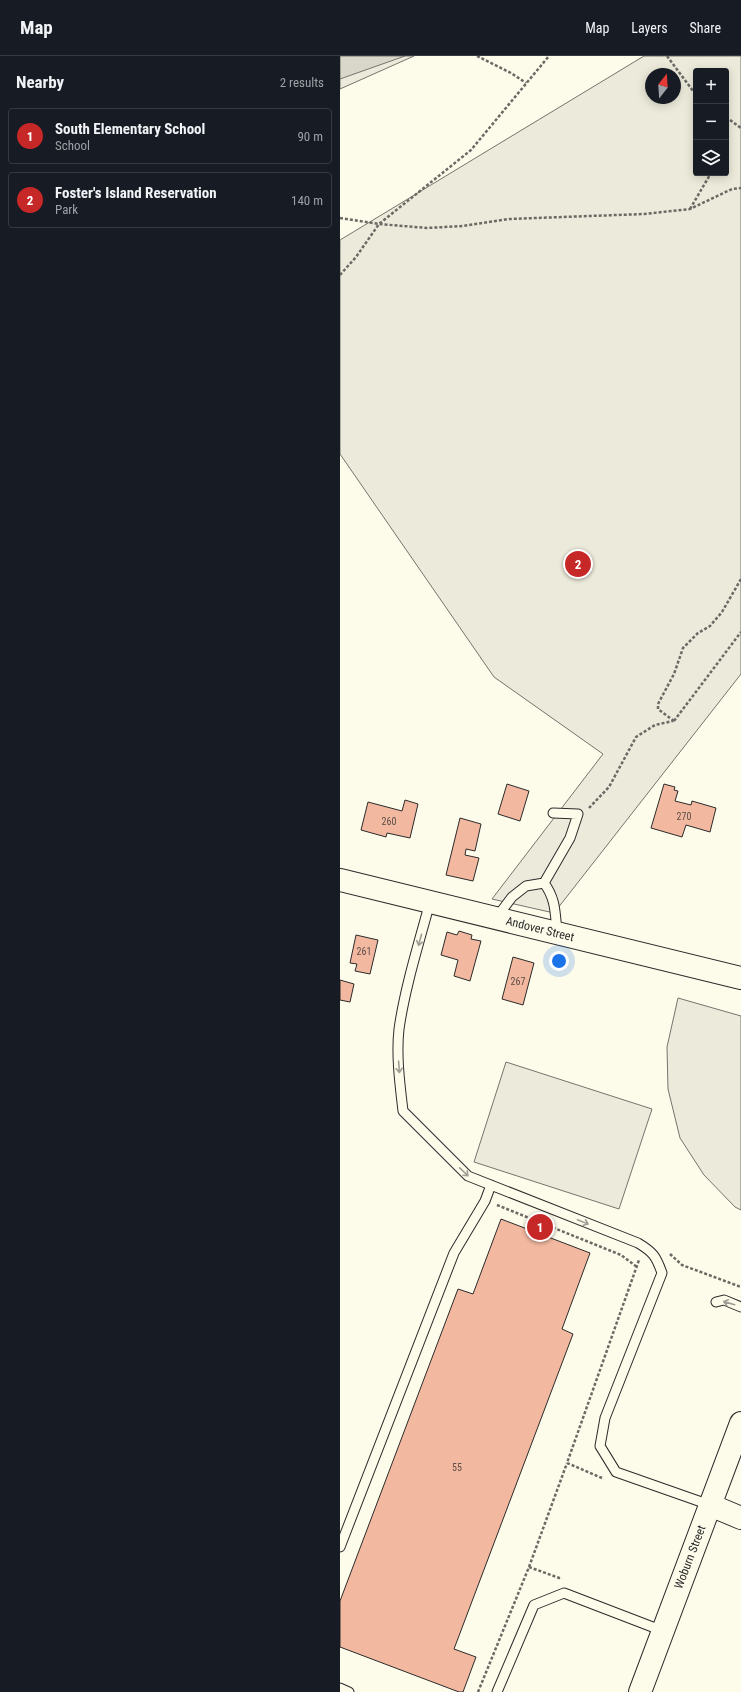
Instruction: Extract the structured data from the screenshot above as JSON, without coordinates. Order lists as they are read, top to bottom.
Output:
{
  "streets": {
    "street": ["Andover Street", "Woburn Street"]
  },
  "house_numbers": [
    "270",
    "260",
    "261",
    "267",
    "55"
  ],
  "north": "top",
  "page": {
    "header": "Map",
    "nav": ["Map", "Layers", "Share"],
    "heading": ["Nearby", "2 results"],
    "map_buttons": ["+", "−"],
    "list": [
      {
        "mark": "1",
        "name": "South Elementary School",
        "note": "School",
        "value": "90 m"
      },
      {
        "mark": "2",
        "name": "Foster's Island Reservation",
        "note": "Park",
        "value": "140 m"
      }
    ],
    "pins": ["2", "1"]
  }
}
